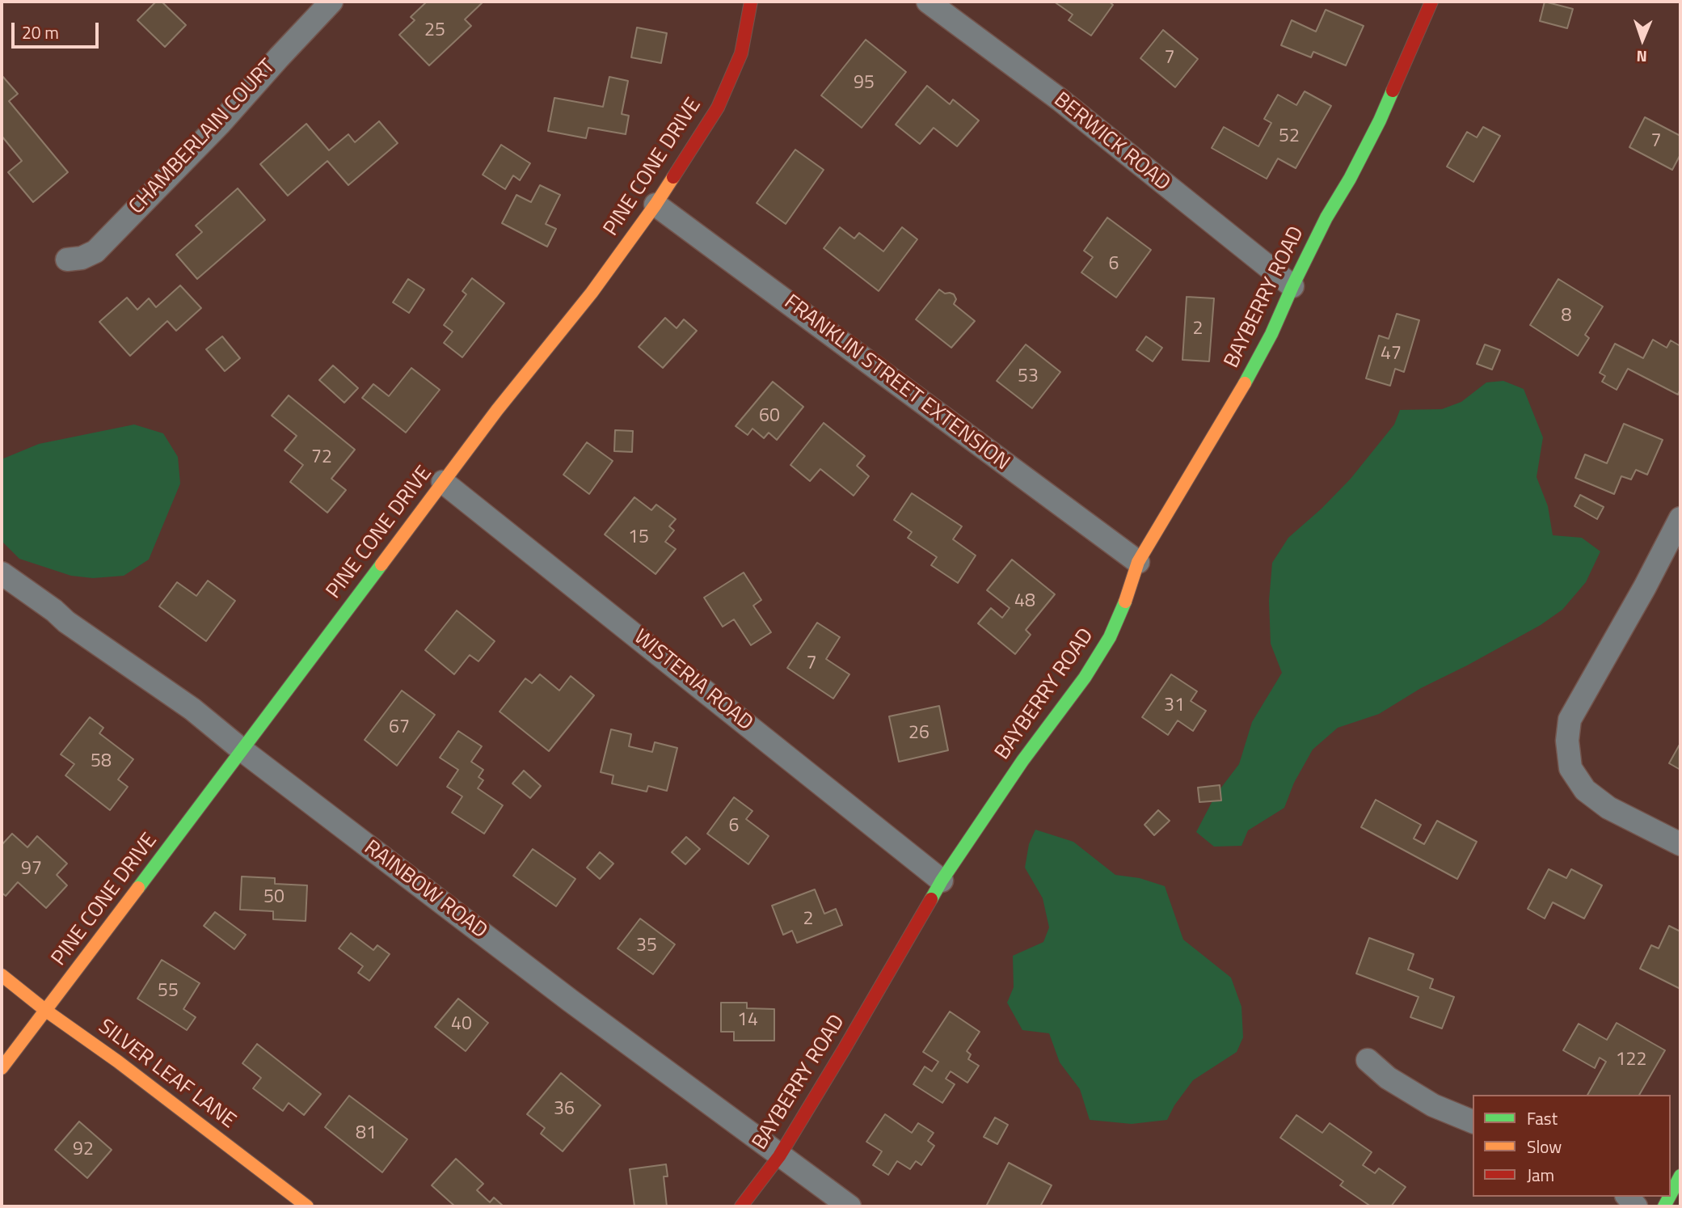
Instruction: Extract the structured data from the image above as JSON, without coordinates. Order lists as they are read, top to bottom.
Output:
{
  "streets": {
    "street": [
      "CHAMBERLAIN COURT",
      "BERWICK ROAD",
      "PINE CONE DRIVE",
      "BAYBERRY ROAD",
      "FRANKLIN STREET EXTENSION",
      "WISTERIA ROAD",
      "RAINBOW ROAD",
      "SILVER LEAF LANE"
    ]
  },
  "crossings": [
    ["BERWICK ROAD", "BAYBERRY ROAD"],
    ["PINE CONE DRIVE", "FRANKLIN STREET EXTENSION"],
    ["PINE CONE DRIVE", "WISTERIA ROAD"],
    ["PINE CONE DRIVE", "RAINBOW ROAD"],
    ["PINE CONE DRIVE", "SILVER LEAF LANE"],
    ["BAYBERRY ROAD", "FRANKLIN STREET EXTENSION"],
    ["BAYBERRY ROAD", "WISTERIA ROAD"],
    ["BAYBERRY ROAD", "RAINBOW ROAD"]
  ],
  "house_numbers": [
    "25",
    "7",
    "95",
    "52",
    "7",
    "6",
    "8",
    "2",
    "47",
    "53",
    "60",
    "72",
    "15",
    "48",
    "7",
    "31",
    "67",
    "26",
    "58",
    "6",
    "97",
    "50",
    "2",
    "35",
    "55",
    "14",
    "40",
    "122",
    "36",
    "81",
    "92"
  ],
  "legend": ["Fast", "Slow", "Jam"],
  "scale_bar": "20 m",
  "north": "bottom"
}
